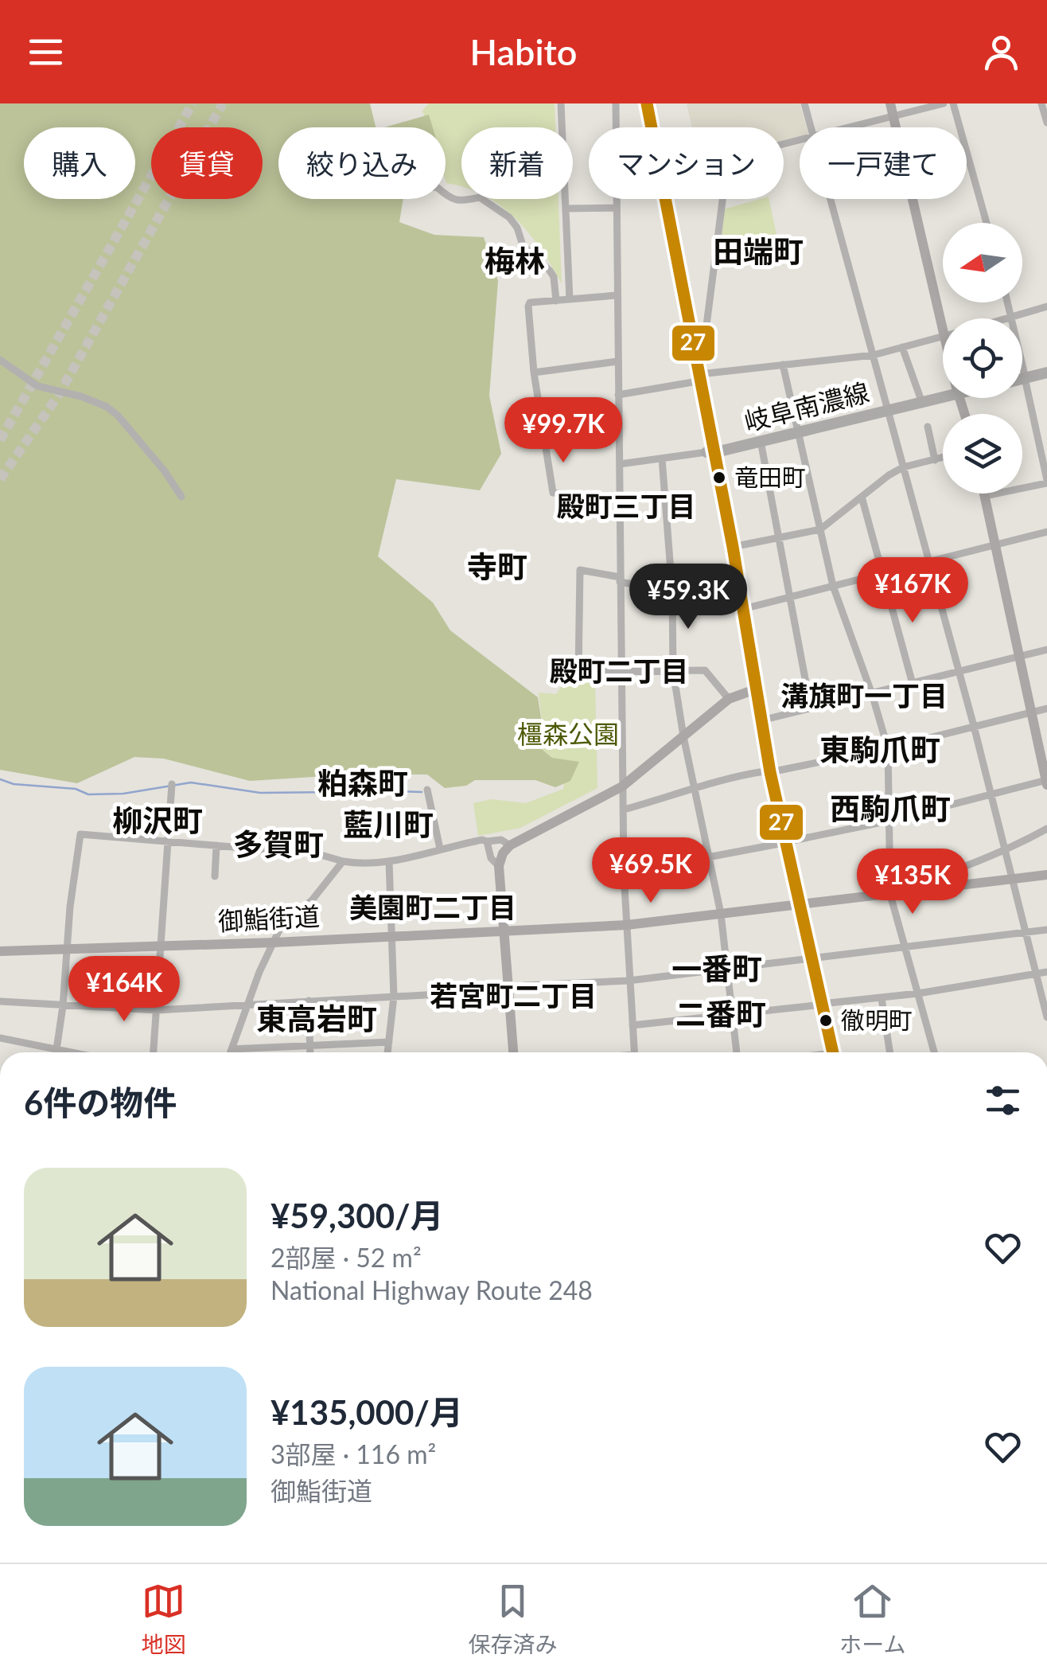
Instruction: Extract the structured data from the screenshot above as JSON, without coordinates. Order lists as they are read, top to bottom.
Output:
{
  "streets": {
    "main road": ["岐阜南濃線"],
    "street": ["御鮨街道"]
  },
  "districts": [
    "田端町",
    "梅林",
    "殿町三丁目",
    "寺町",
    "殿町二丁目",
    "溝旗町一丁目",
    "東駒爪町",
    "粕森町",
    "西駒爪町",
    "柳沢町",
    "藍川町",
    "多賀町",
    "美園町二丁目",
    "一番町",
    "若宮町二丁目",
    "二番町",
    "東高岩町"
  ],
  "parks": ["橿森公園"],
  "places": ["竜田町", "徹明町"],
  "lines": ["transit line 27"],
  "north": "left",
  "page": {
    "header": "Habito",
    "chip": [
      "購入",
      "賃貸",
      "絞り込み",
      "新着",
      "マンション",
      "一戸建て"
    ],
    "price": [
      "¥99.7K",
      "¥167K",
      "¥59.3K",
      "¥69.5K",
      "¥135K",
      "¥164K"
    ],
    "heading": "6件の物件",
    "list": [
      {
        "name": "¥59,300/月",
        "note": "2部屋 · 52 m² · National Highway Route 248"
      },
      {
        "name": "¥135,000/月",
        "note": "3部屋 · 116 m² · 御鮨街道"
      }
    ],
    "tabs": ["地図", "保存済み", "ホーム"]
  }
}
